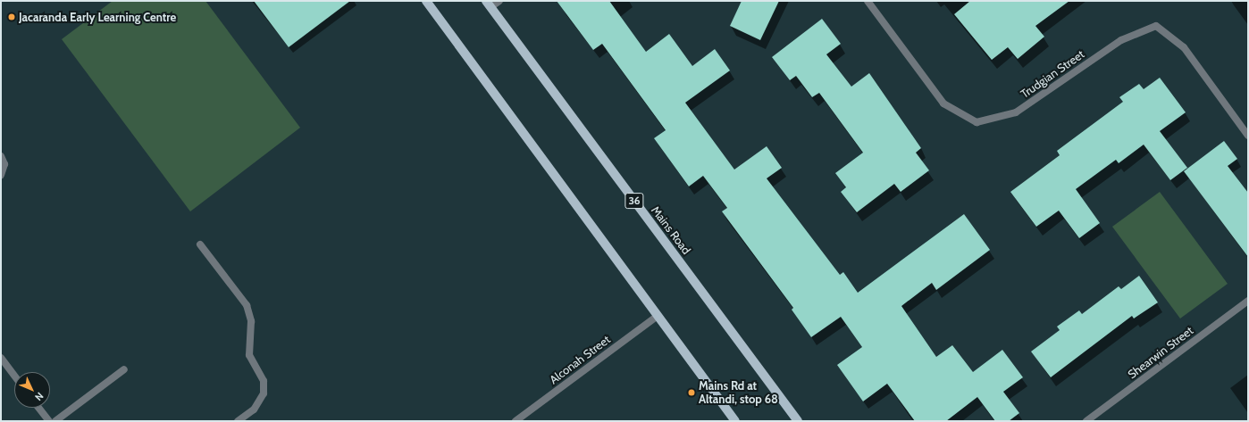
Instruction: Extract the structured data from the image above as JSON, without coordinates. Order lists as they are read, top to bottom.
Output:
{
  "streets": {
    "main road": ["36", "Mains Road"],
    "street": ["Trudgian Street", "Shearwin Street", "Alconah Street"]
  },
  "places": ["Jacaranda Early Learning Centre", "Mains Rd at Altandi, stop 68"],
  "north": "bottom right"
}
